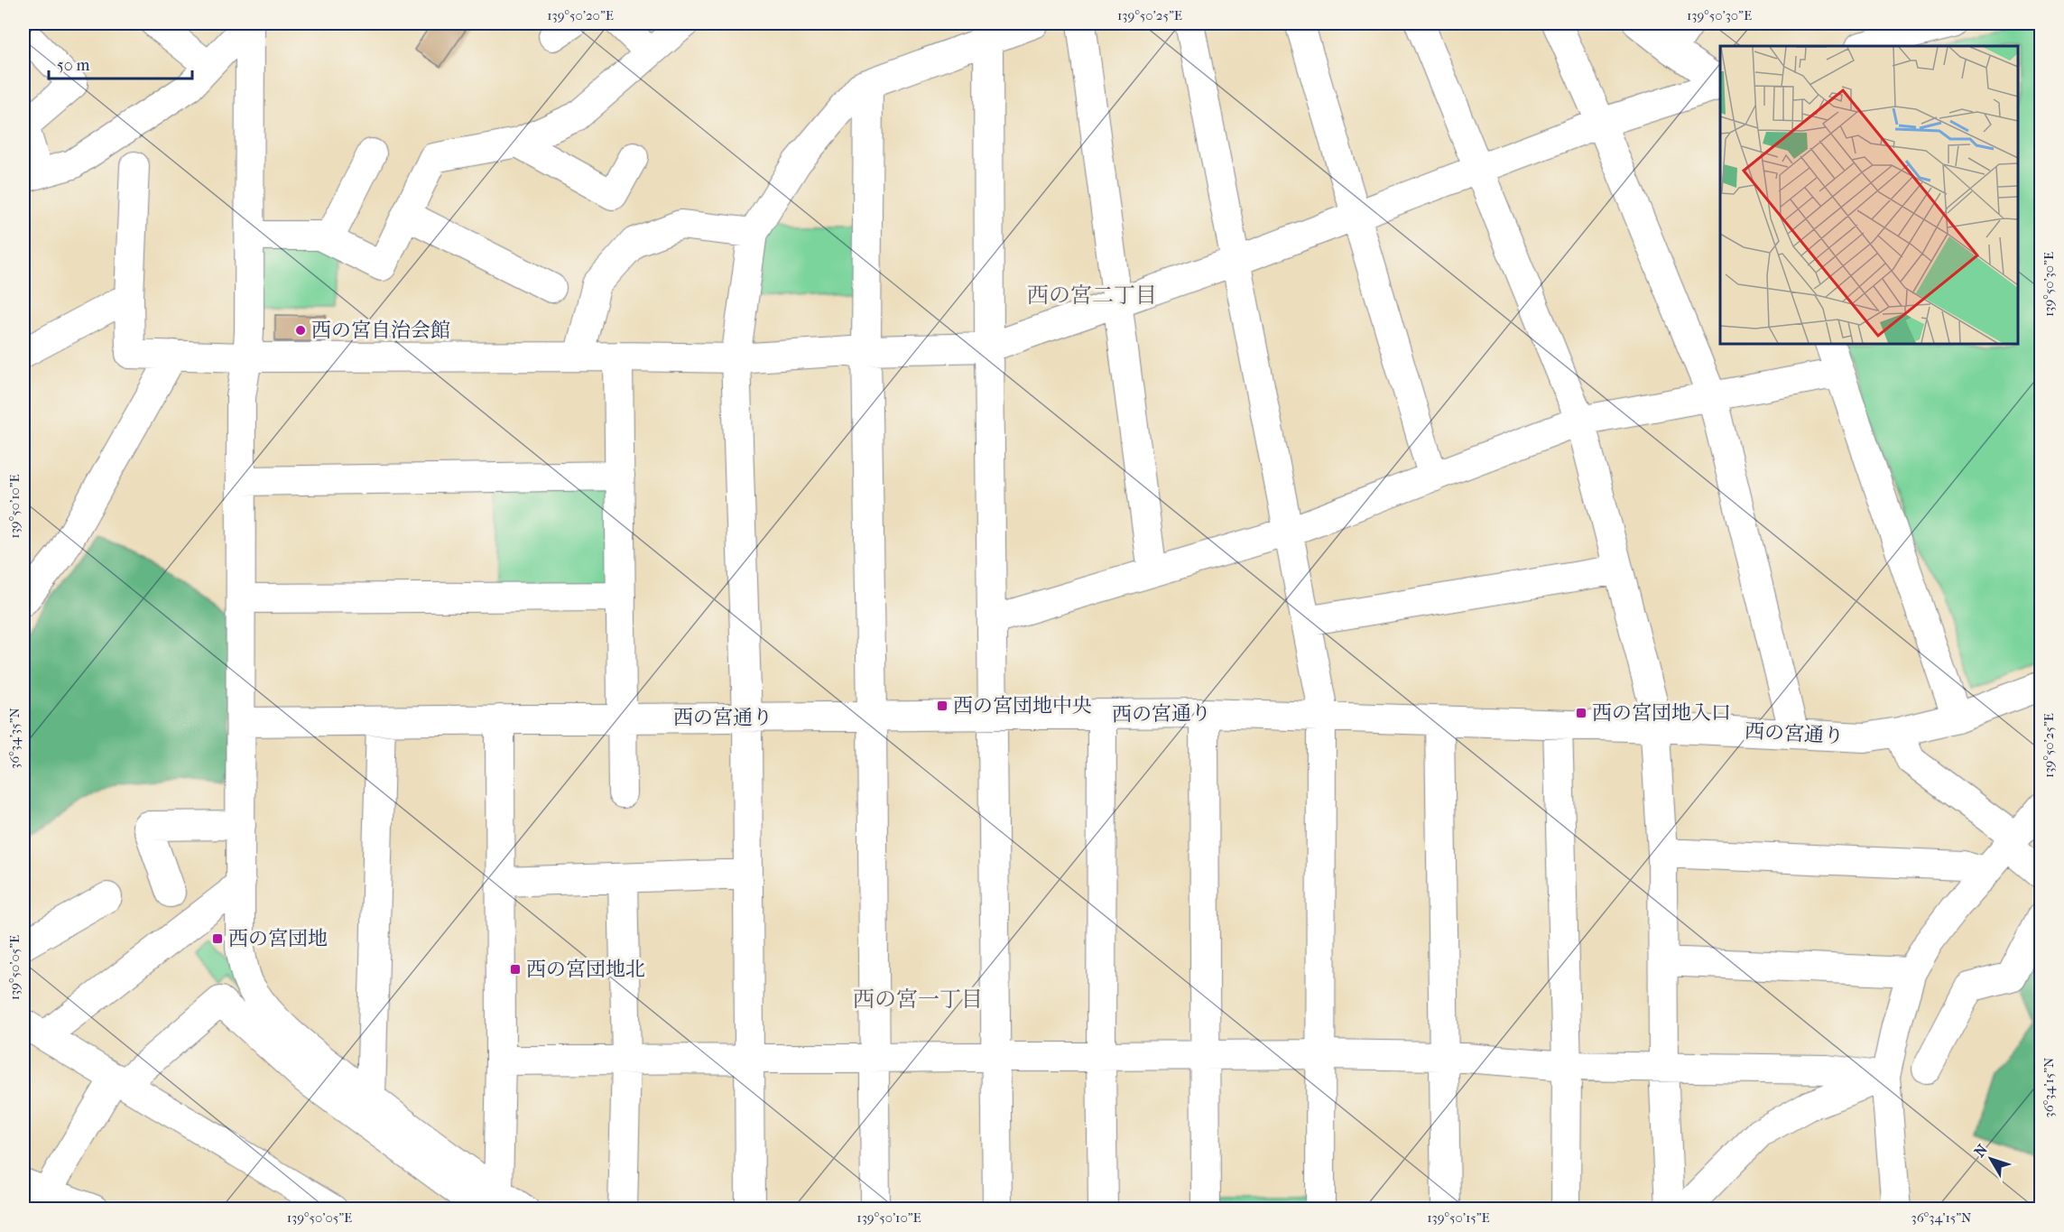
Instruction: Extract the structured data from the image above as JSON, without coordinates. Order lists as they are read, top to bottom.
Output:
{
  "streets": {
    "street": ["西の宮通り"]
  },
  "districts": ["西の宮二丁目", "西の宮一丁目"],
  "places": {
    "other": ["西の宮自治会館"],
    "transit": [
      "西の宮団地中央",
      "西の宮団地入口",
      "西の宮団地",
      "西の宮団地北"
    ]
  },
  "scale_bar": "50 m",
  "north": "top left",
  "coordinates": [
    "139°50'20\"E",
    "139°50'25\"E",
    "139°50'30\"E",
    "139°50'10\"E",
    "36°34'35\"N",
    "139°50'05\"E",
    "36°34'15\"N",
    "139°50'15\"E"
  ]
}
